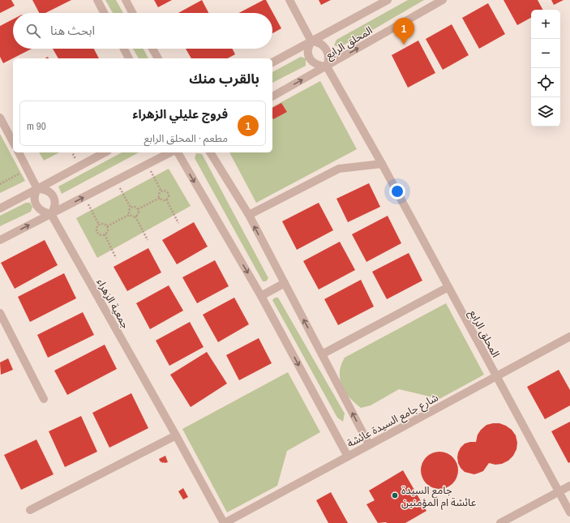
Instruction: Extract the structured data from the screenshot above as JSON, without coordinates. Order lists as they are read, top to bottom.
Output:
{
  "streets": {
    "street": ["المحلق الرابع", "جمعية الزهراء", "شارع جامع السيدة عائشة"]
  },
  "crossings": [
    ["المحلق الرابع", "شارع جامع السيدة عائشة"],
    ["جمعية الزهراء", "شارع جامع السيدة عائشة"]
  ],
  "places": ["جامع السيدة عائشة ام المؤمنين"],
  "page": {
    "map_buttons": ["+", "−"],
    "search": "ابحث هنا",
    "pins": "1",
    "heading": "بالقرب منك",
    "list": [
      {
        "mark": "1",
        "name": "فروج عليلي الزهراء",
        "note": "مطعم · المحلق الرابع",
        "value": "90 m"
      }
    ]
  }
}
